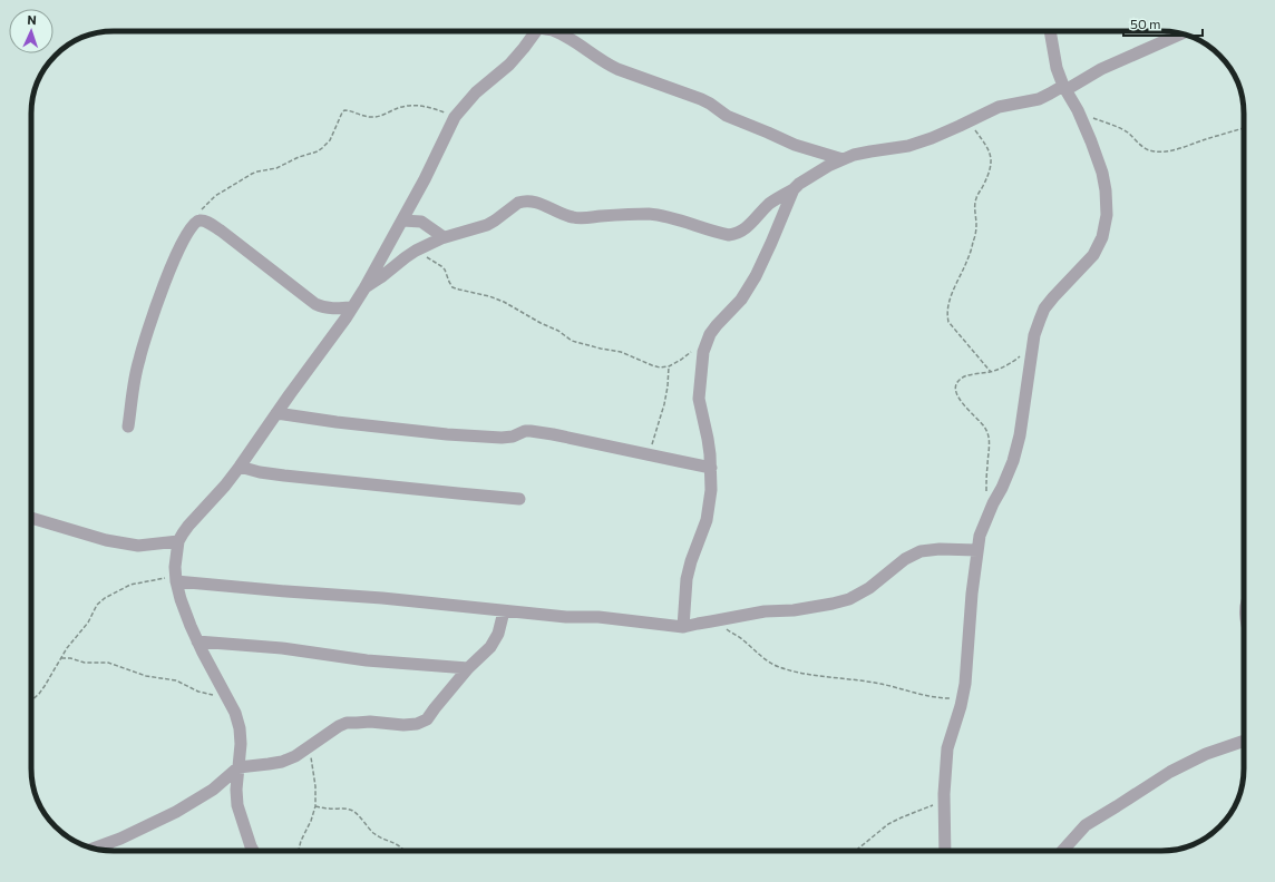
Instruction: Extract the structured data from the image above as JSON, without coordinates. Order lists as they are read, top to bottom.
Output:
{
  "scale_bar": "50 m",
  "north": "top"
}
